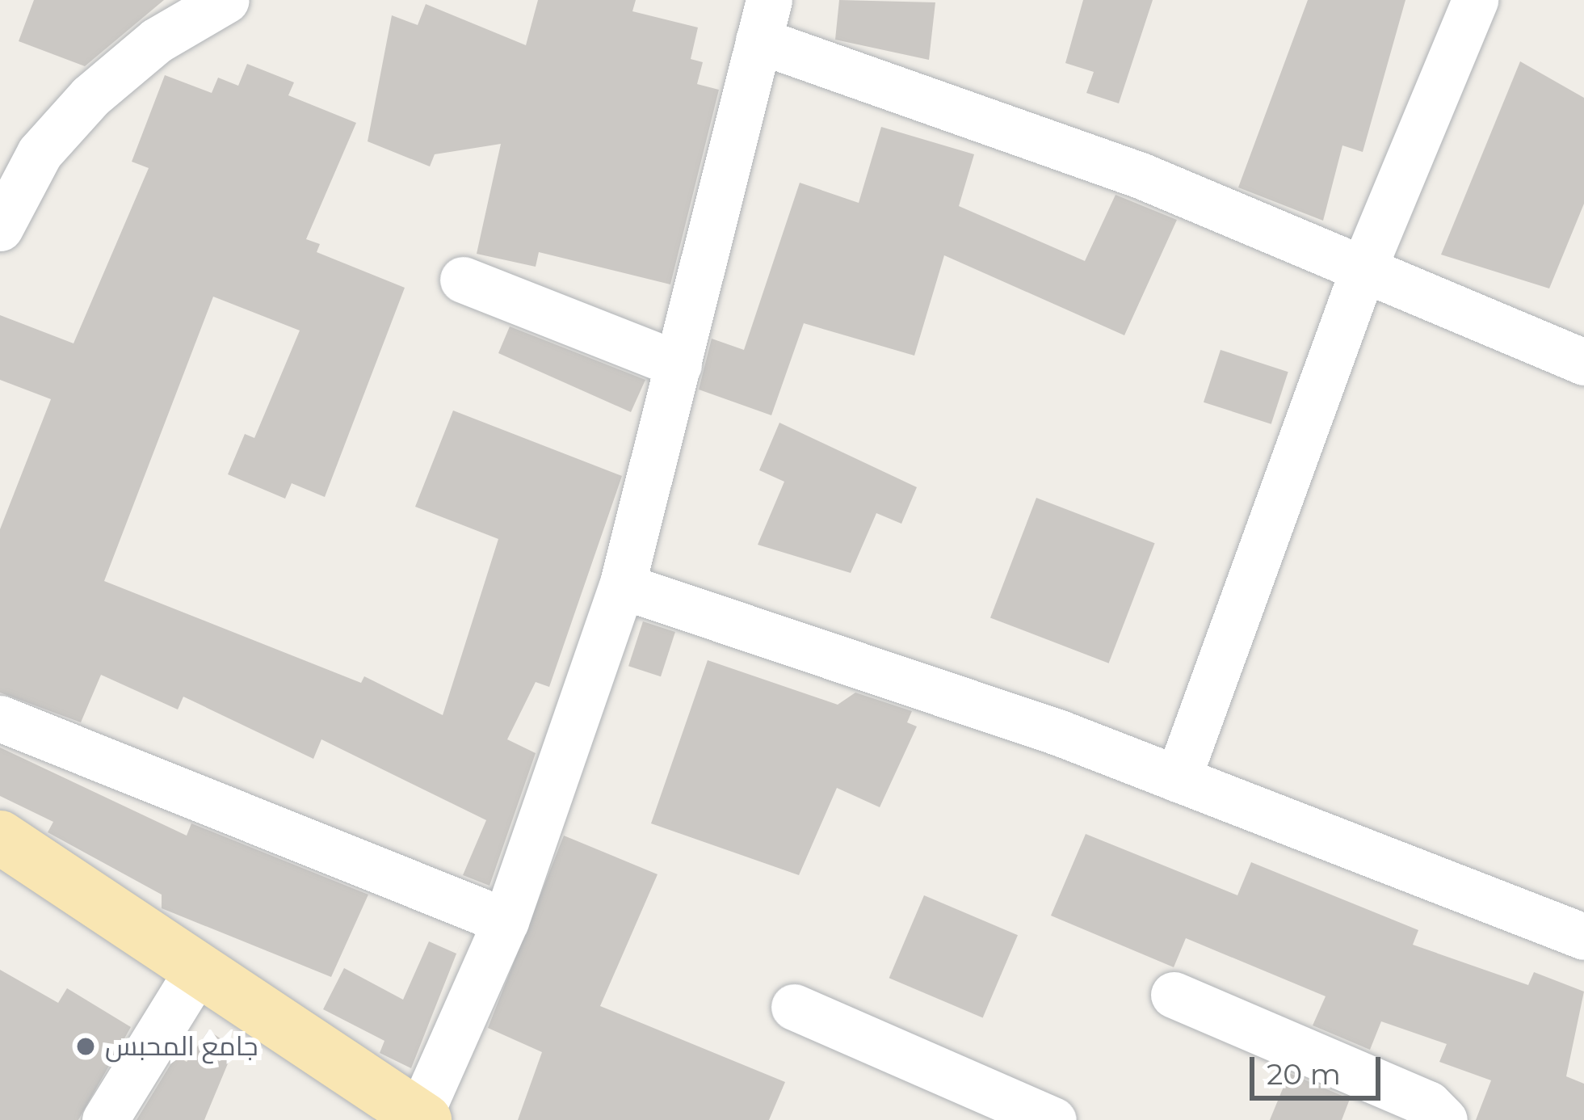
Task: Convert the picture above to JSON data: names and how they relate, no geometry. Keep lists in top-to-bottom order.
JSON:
{
  "places": ["جامع المحبس"],
  "scale_bar": "20 m"
}
